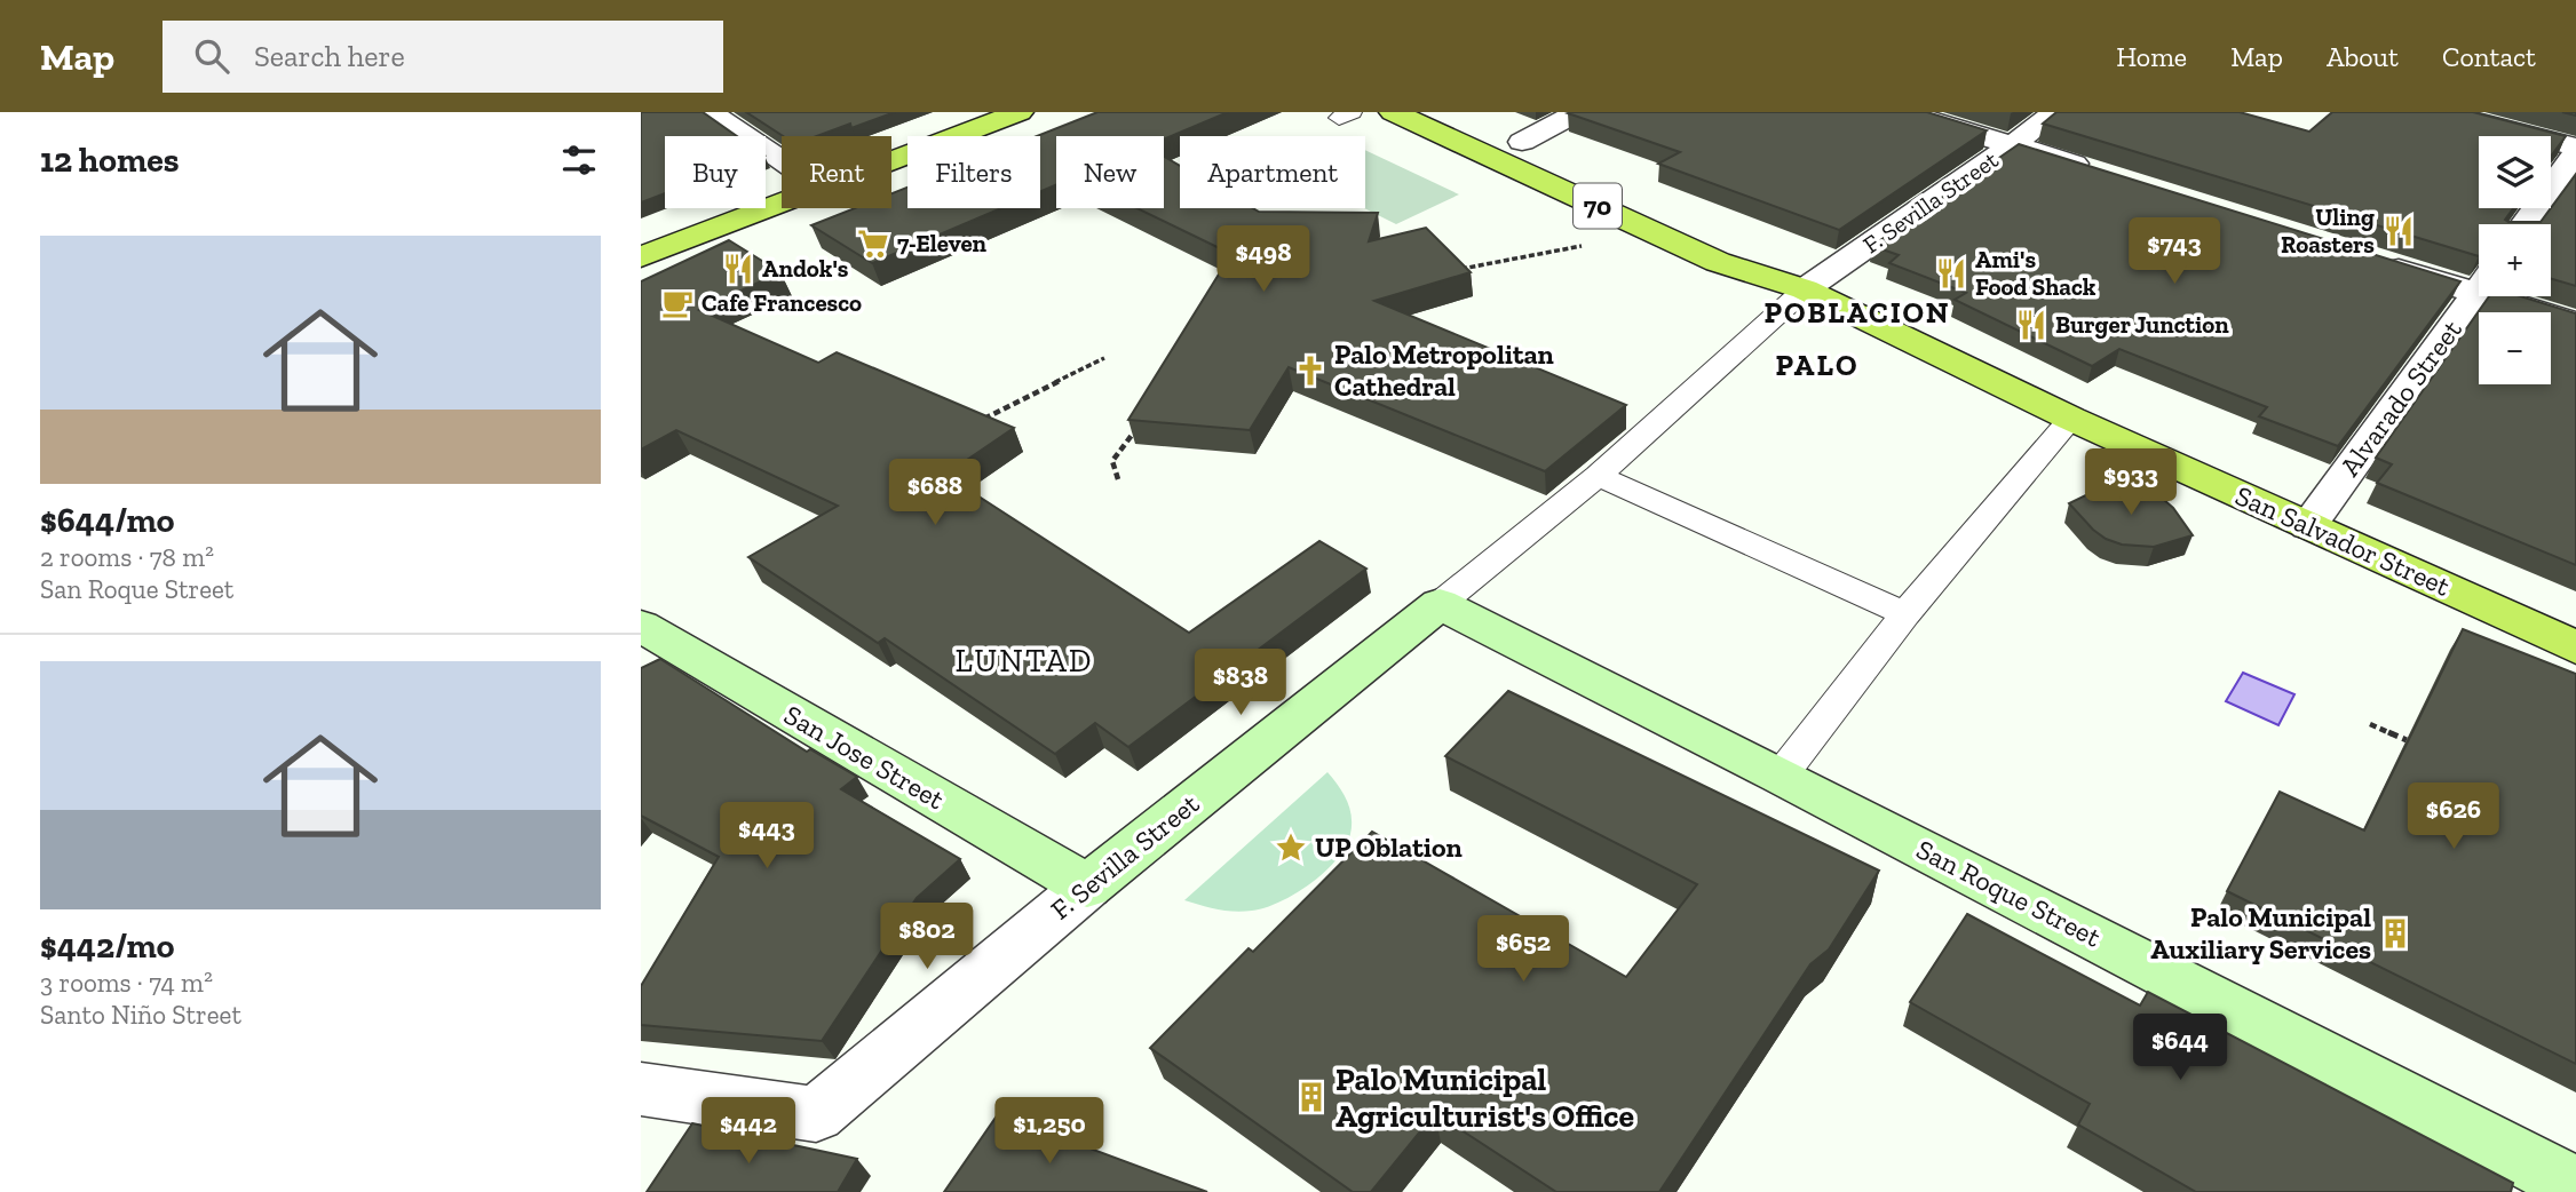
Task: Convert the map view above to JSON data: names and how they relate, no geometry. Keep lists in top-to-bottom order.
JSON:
{
  "streets": {
    "highway": ["70", "San Salvador Street"],
    "street": [
      "F. Sevilla Street",
      "Alvarado Street",
      "San Jose Street",
      "San Roque Street"
    ]
  },
  "crossings": [
    ["F. Sevilla Street", "San Salvador Street"],
    ["F. Sevilla Street", "San Jose Street"],
    ["F. Sevilla Street", "San Roque Street"],
    ["Alvarado Street", "San Salvador Street"]
  ],
  "districts": ["POBLACION", "PALO", "LUNTAD"],
  "places": {
    "restaurant": [
      "Uling Roasters",
      "Andok's",
      "Ami's Food Shack",
      "Burger Junction"
    ],
    "supermarket": ["7-Eleven"],
    "cafe": ["Cafe Francesco"],
    "church": ["Palo Metropolitan Cathedral"],
    "place": ["UP Oblation"],
    "building": ["Palo Municipal Auxiliary Services", "Palo Municipal Agriculturist's Office"]
  },
  "page": {
    "header": "Map",
    "search": "Search here",
    "nav": [
      "Home",
      "Map",
      "About",
      "Contact"
    ],
    "heading": "12 homes",
    "map_buttons": ["+", "−"],
    "chip": [
      "Buy",
      "Rent",
      "Filters",
      "New",
      "Apartment"
    ],
    "list": [
      {
        "name": "$644/mo",
        "note": "2 rooms · 78 m² · San Roque Street"
      },
      {
        "name": "$442/mo",
        "note": "3 rooms · 74 m² · Santo Niño Street"
      }
    ],
    "price": [
      "$743",
      "$498",
      "$933",
      "$688",
      "$838",
      "$626",
      "$443",
      "$802",
      "$652",
      "$644",
      "$442",
      "$1,250"
    ]
  }
}
